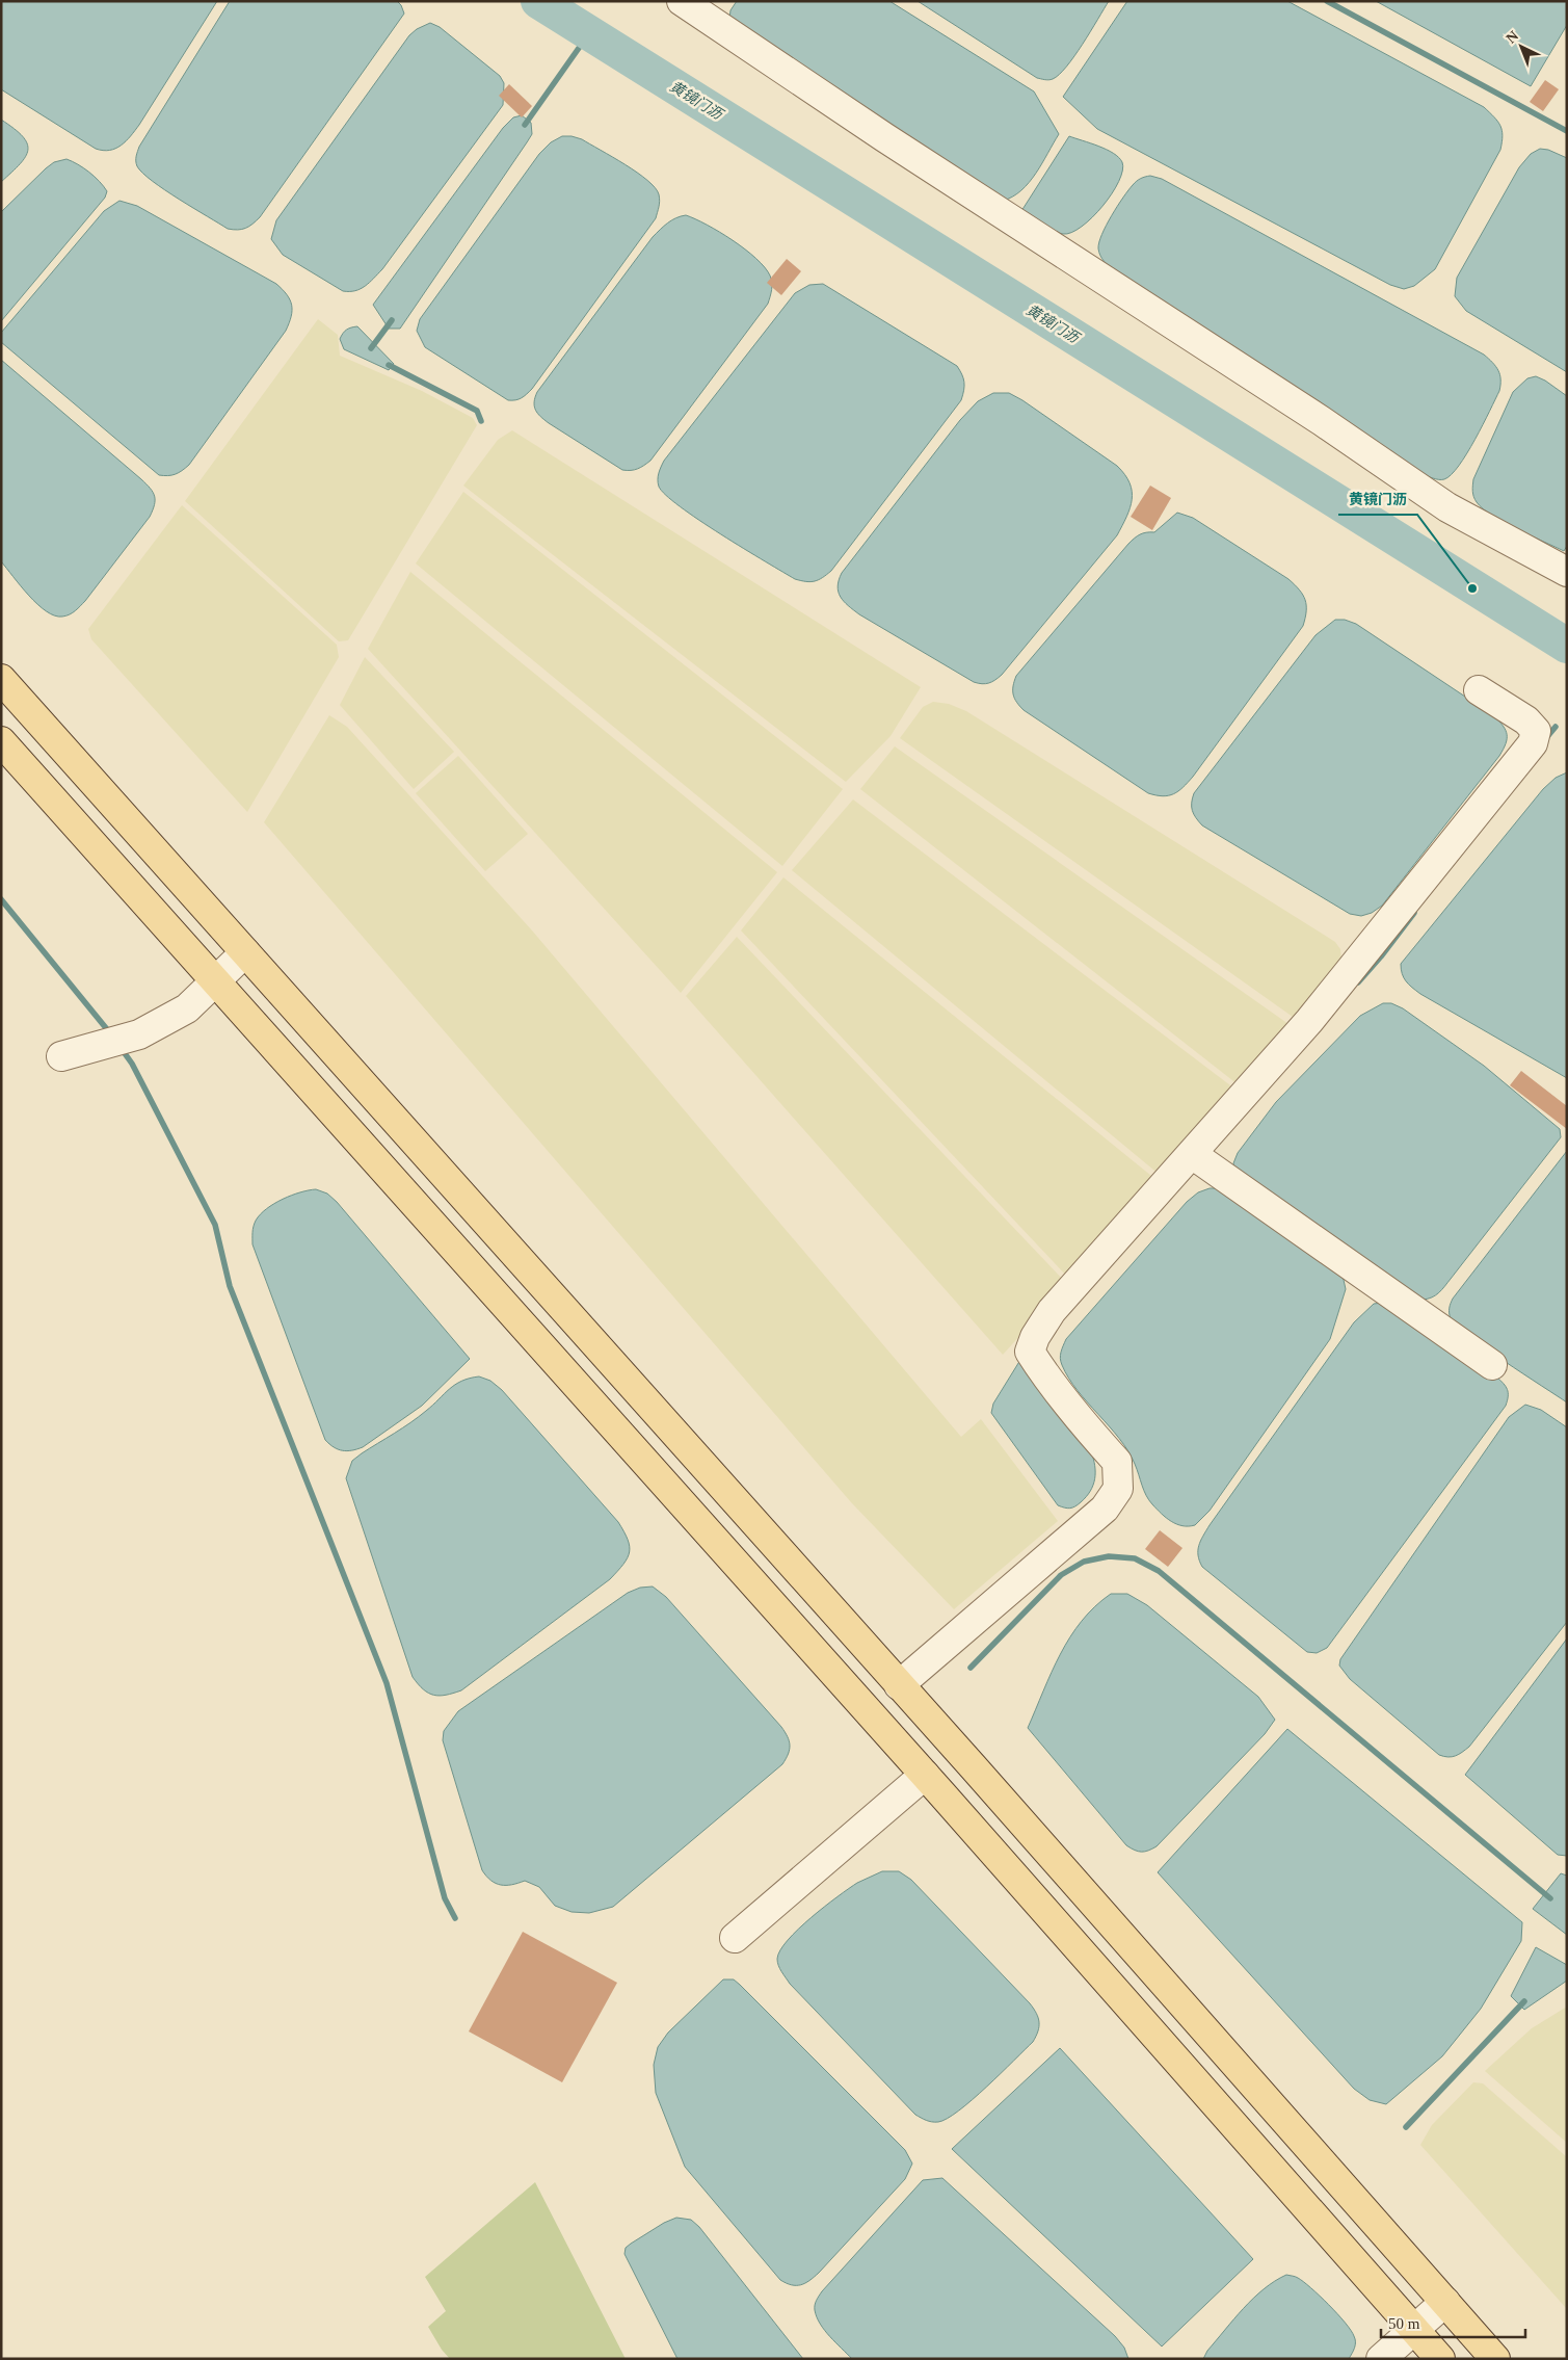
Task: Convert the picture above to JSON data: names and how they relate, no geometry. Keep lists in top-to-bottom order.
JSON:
{
  "water": ["黄镜门沥"],
  "places": ["黄镜门沥"],
  "scale_bar": "50 m",
  "north": "top left"
}
